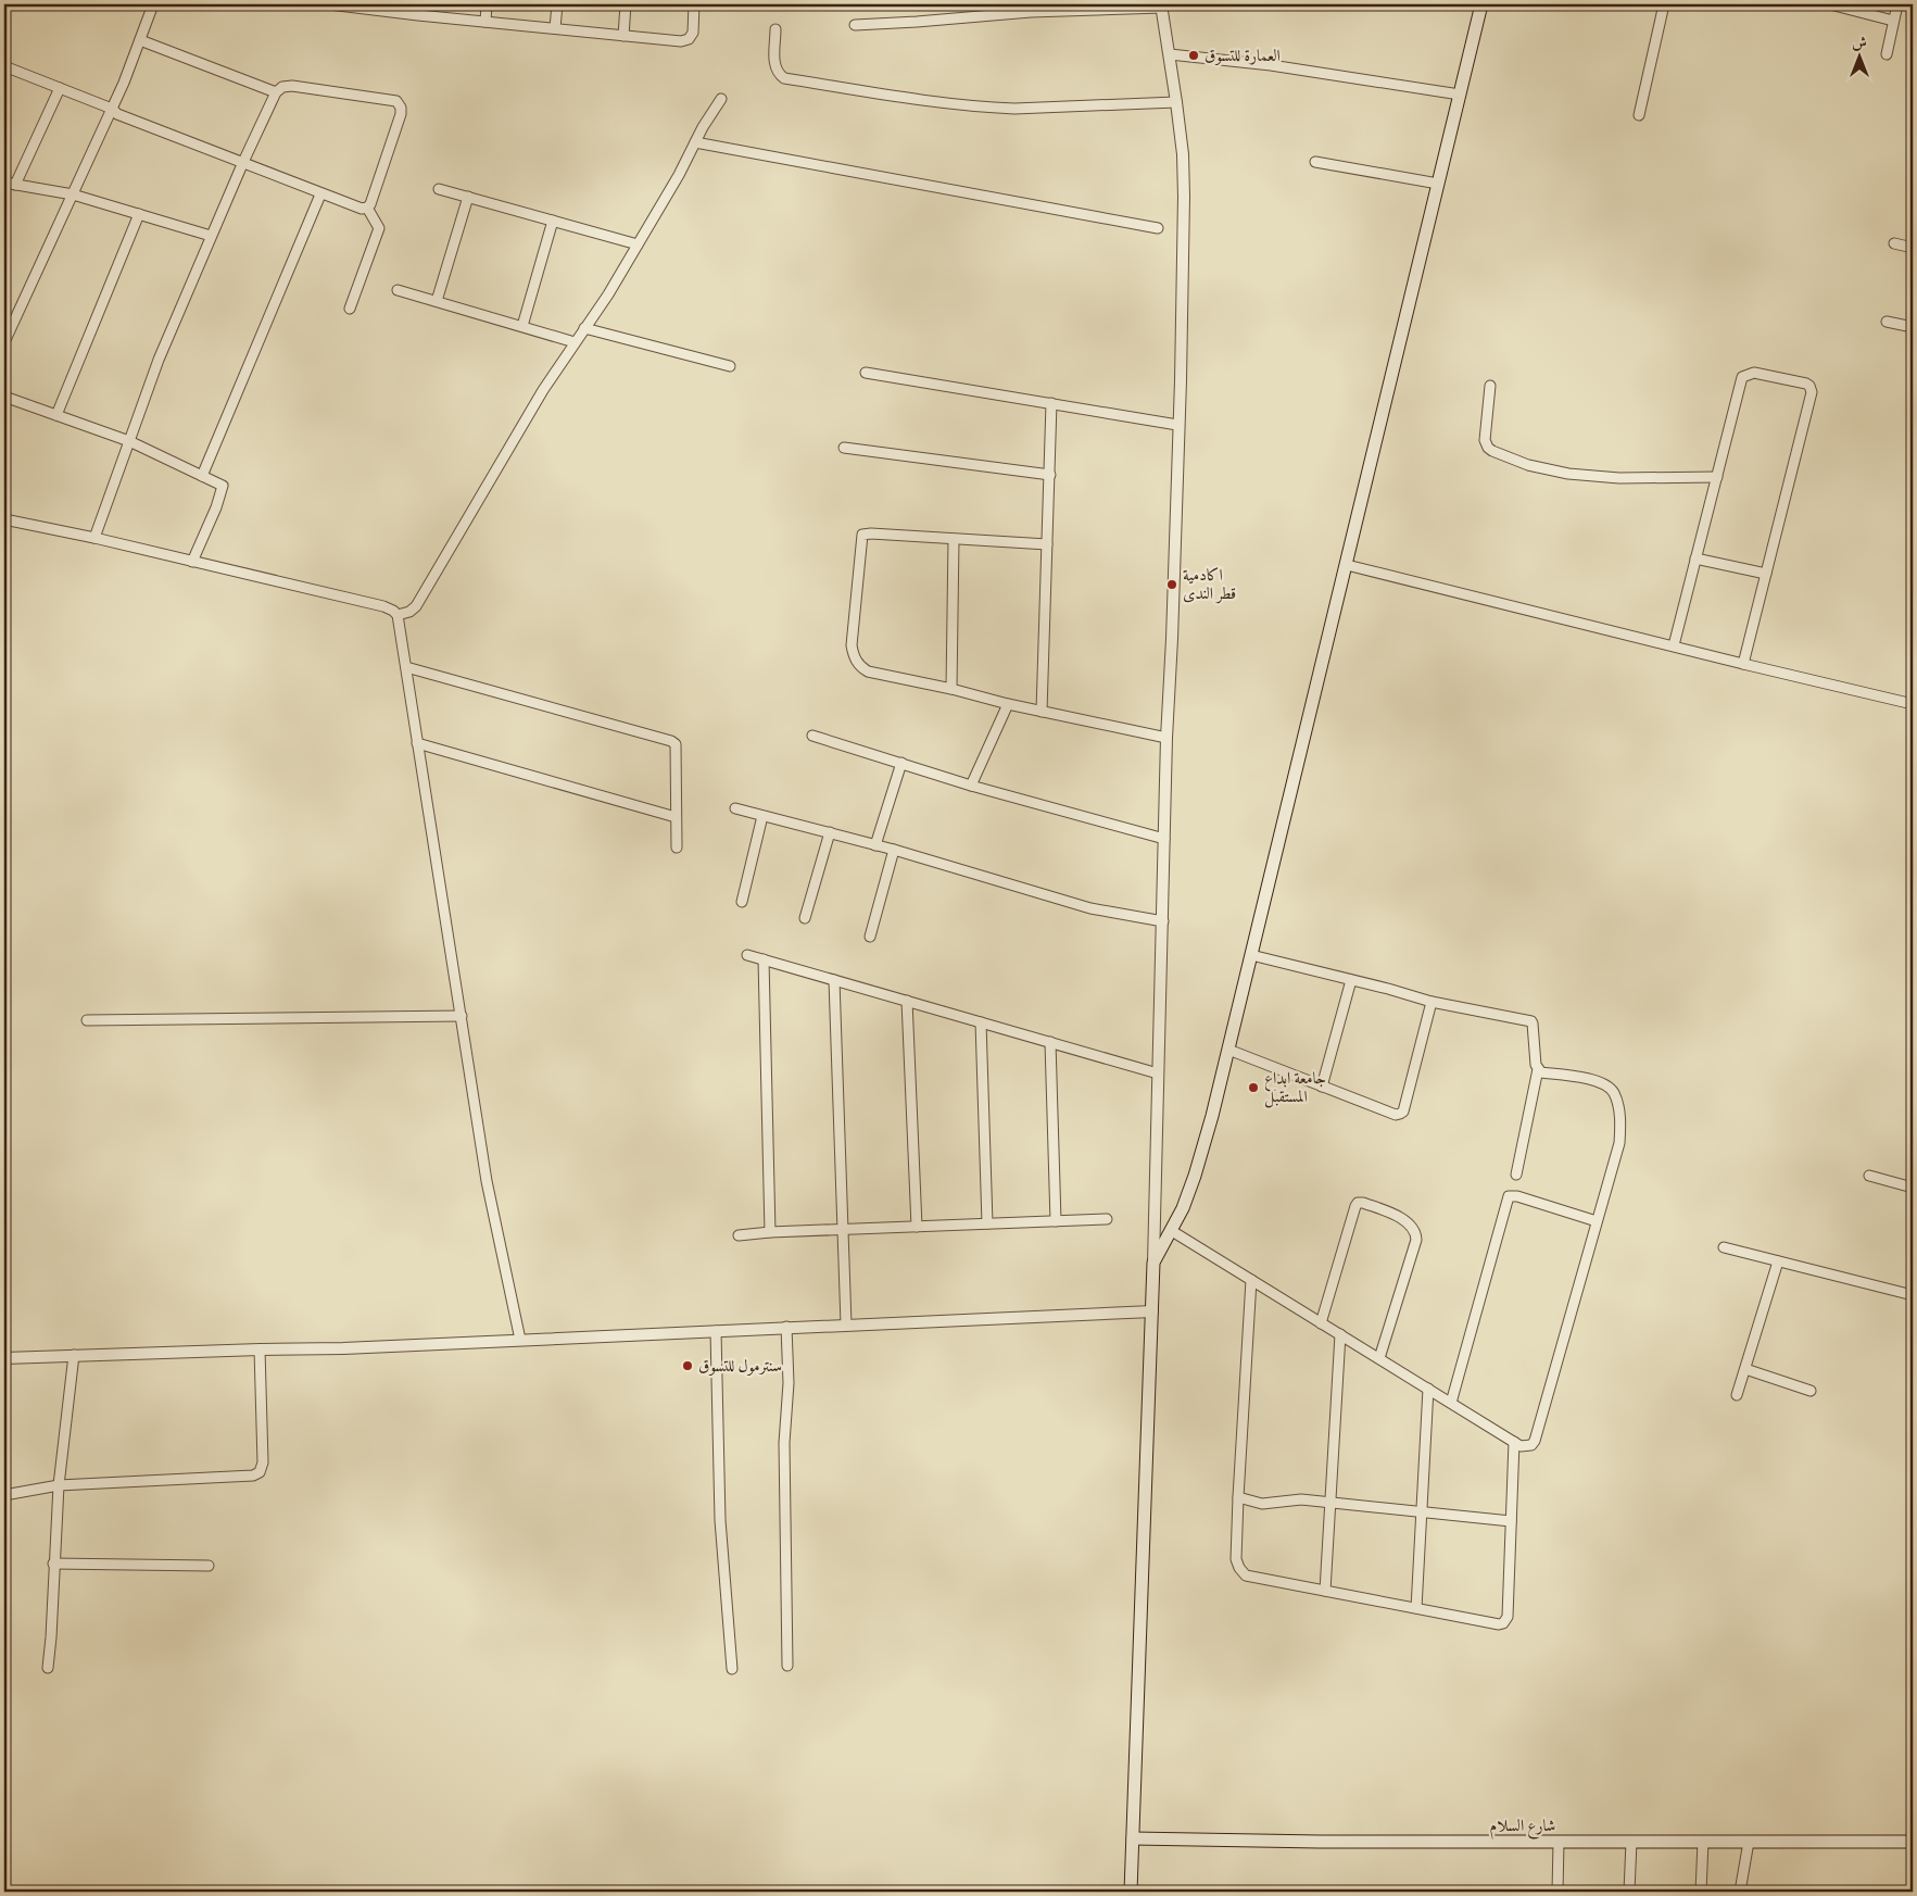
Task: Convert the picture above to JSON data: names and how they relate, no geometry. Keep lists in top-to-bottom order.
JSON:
{
  "streets": {
    "main road": ["شارع السلام"]
  },
  "places": [
    "العمارة للتسوق",
    "اكادمية قطر الندى",
    "جامعة ابداع المستقبل",
    "سنترمول للتسوق"
  ],
  "north": "top"
}
